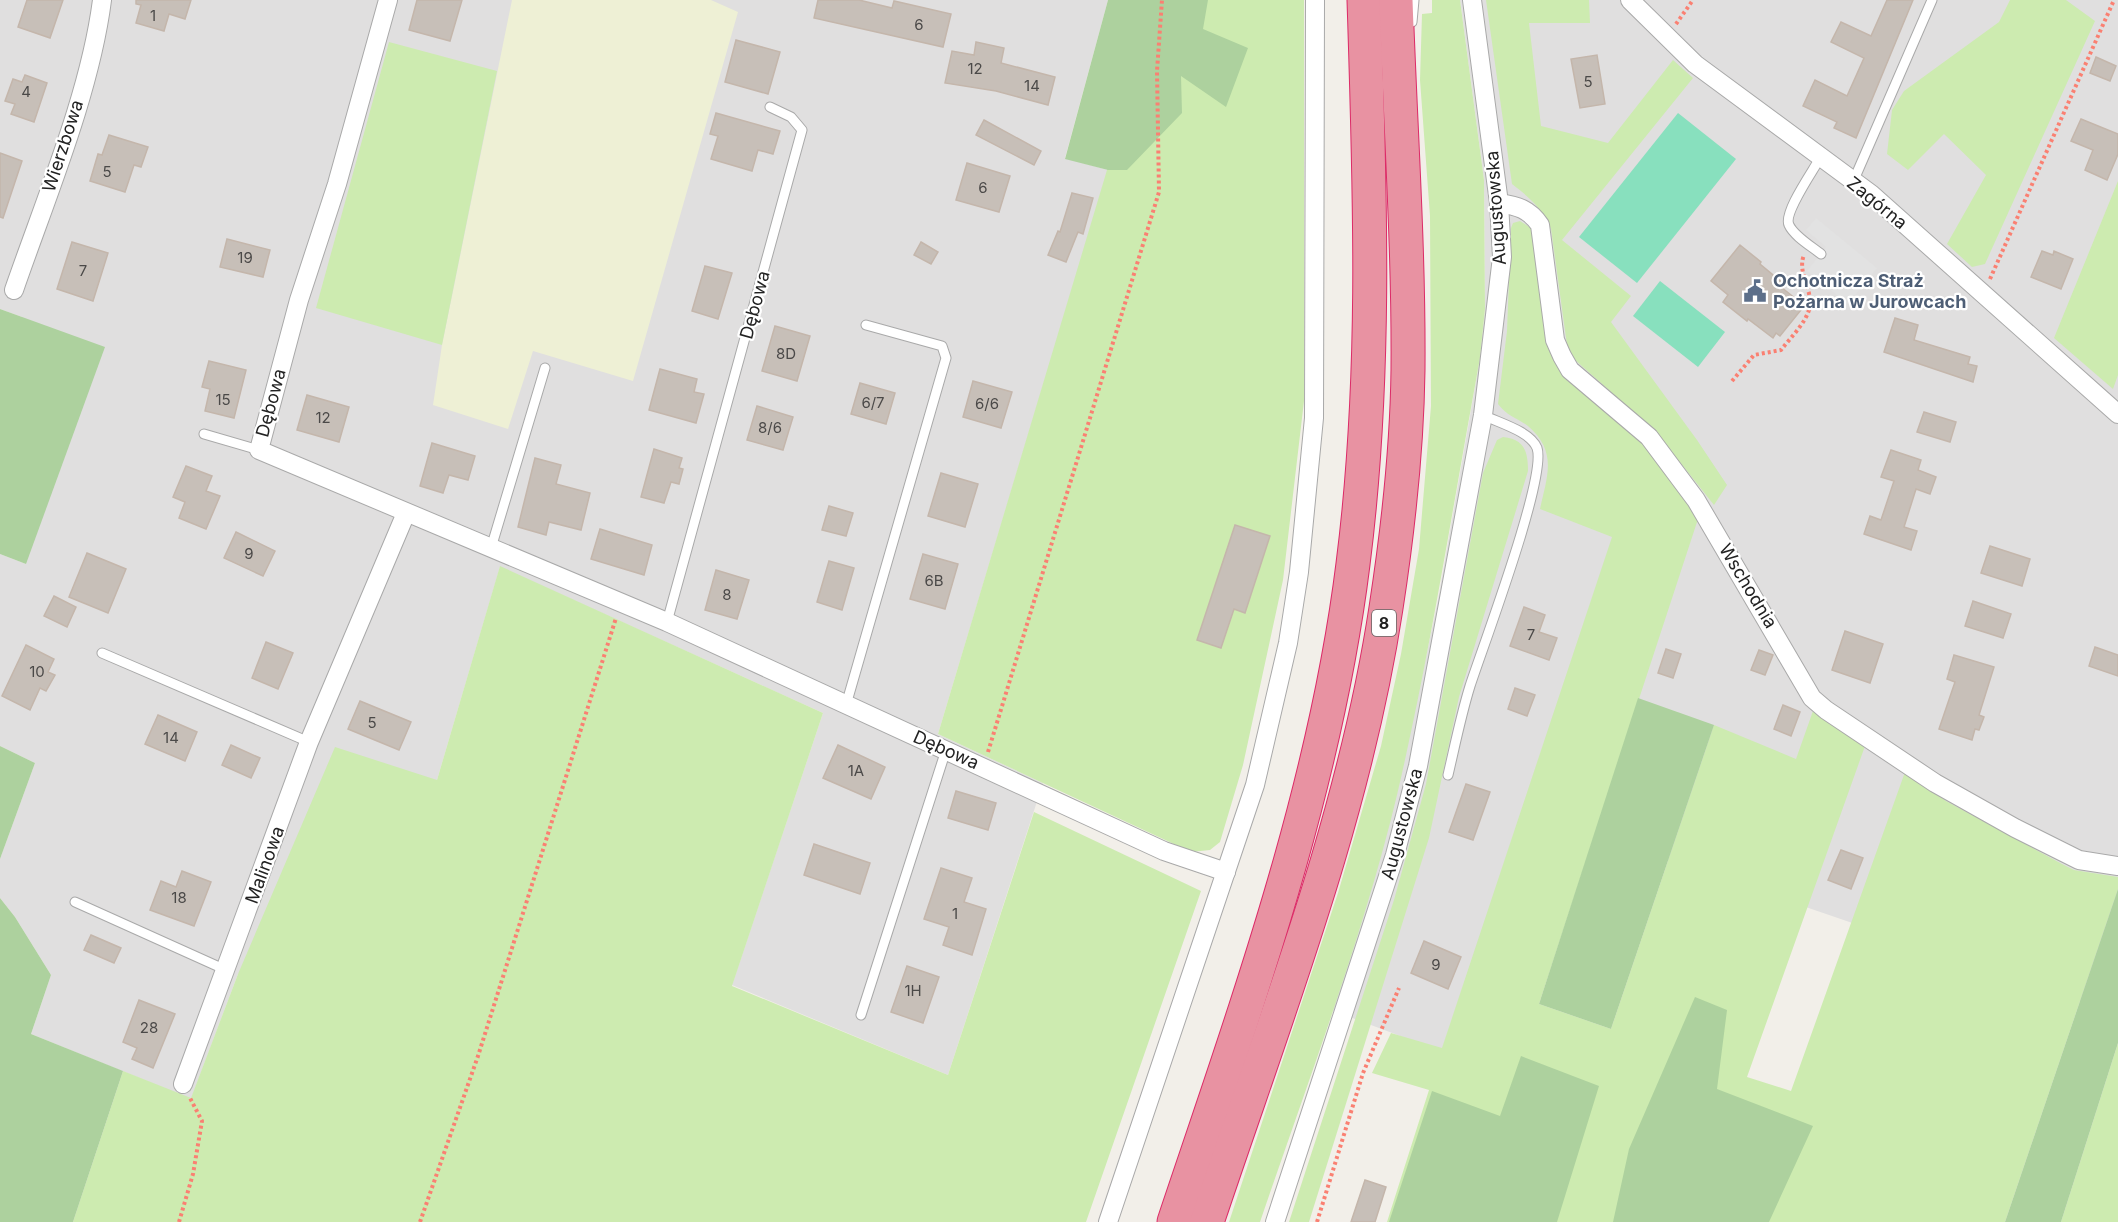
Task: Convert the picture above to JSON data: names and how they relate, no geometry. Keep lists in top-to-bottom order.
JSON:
{
  "streets": {
    "highway": ["8"],
    "street": [
      "Wierzbowa",
      "Zagórna",
      "Augustowska",
      "Dębowa",
      "Wschodnia",
      "Malinowa"
    ]
  },
  "crossings": [
    ["Augustowska", "Wschodnia"],
    ["Dębowa", "Malinowa"]
  ],
  "places": {
    "public building": ["Ochotnicza Straż Pożarna w Jurowcach"]
  },
  "house_numbers": [
    "1",
    "6",
    "12",
    "5",
    "14",
    "4",
    "5",
    "6",
    "19",
    "7",
    "8D",
    "15",
    "6/7",
    "6/6",
    "12",
    "8/6",
    "9",
    "6B",
    "8",
    "7",
    "10",
    "5",
    "14",
    "1A",
    "18",
    "1",
    "9",
    "1H",
    "28"
  ]
}
